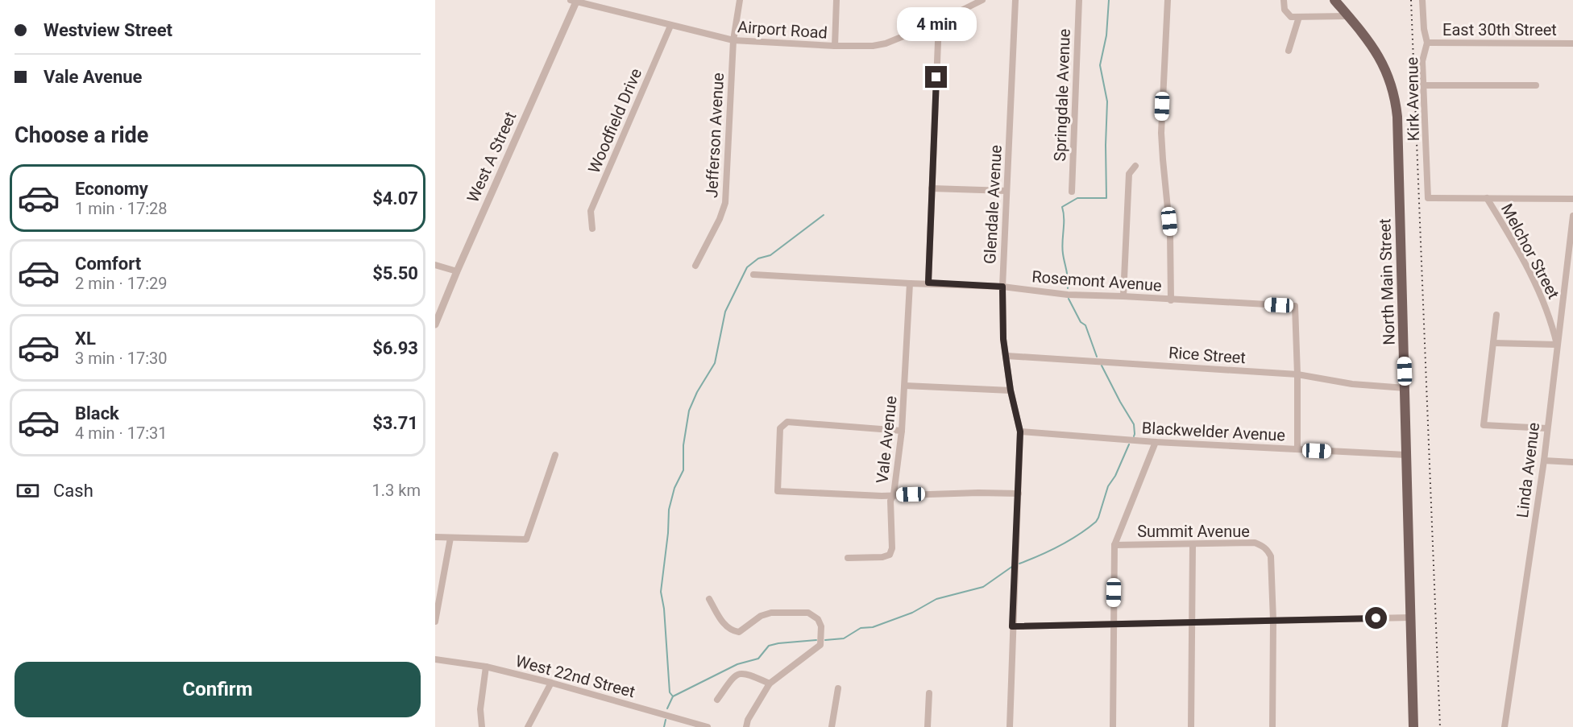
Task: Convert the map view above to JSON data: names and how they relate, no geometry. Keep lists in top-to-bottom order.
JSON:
{
  "streets": {
    "main road": ["North Main Street"],
    "street": [
      "Airport Road",
      "East 30th Street",
      "Springdale Avenue",
      "Kirk Avenue",
      "Woodfield Drive",
      "Jefferson Avenue",
      "West A Street",
      "Glendale Avenue",
      "Melchor Street",
      "Rosemont Avenue",
      "Rice Street",
      "Blackwelder Avenue",
      "Vale Avenue",
      "Linda Avenue",
      "Summit Avenue",
      "West 22nd Street"
    ]
  },
  "crossings": [
    ["Airport Road", "Woodfield Drive"],
    ["Airport Road", "Jefferson Avenue"],
    ["Airport Road", "West A Street"],
    ["East 30th Street", "Kirk Avenue"],
    ["Kirk Avenue", "Melchor Street"],
    ["Glendale Avenue", "Rosemont Avenue"],
    ["Glendale Avenue", "Rice Street"],
    ["Glendale Avenue", "Blackwelder Avenue"],
    ["Melchor Street", "Linda Avenue"],
    ["Rosemont Avenue", "Rice Street"],
    ["Rosemont Avenue", "Blackwelder Avenue"],
    ["Rosemont Avenue", "Vale Avenue"],
    ["North Main Street", "Rice Street"],
    ["North Main Street", "Blackwelder Avenue"]
  ],
  "page": {
    "banner": ["Westview Street", "Vale Avenue"],
    "bubble": "4 min",
    "heading": "Choose a ride",
    "list": [
      {
        "name": "Economy",
        "note": "1 min · 17:28",
        "value": "$4.07"
      },
      {
        "name": "Comfort",
        "note": "2 min · 17:29",
        "value": "$5.50"
      },
      {
        "name": "XL",
        "note": "3 min · 17:30",
        "value": "$6.93"
      },
      {
        "name": "Black",
        "note": "4 min · 17:31",
        "value": "$3.71"
      }
    ],
    "pay": ["Cash", "1.3 km"],
    "buttons": "Confirm"
  }
}
